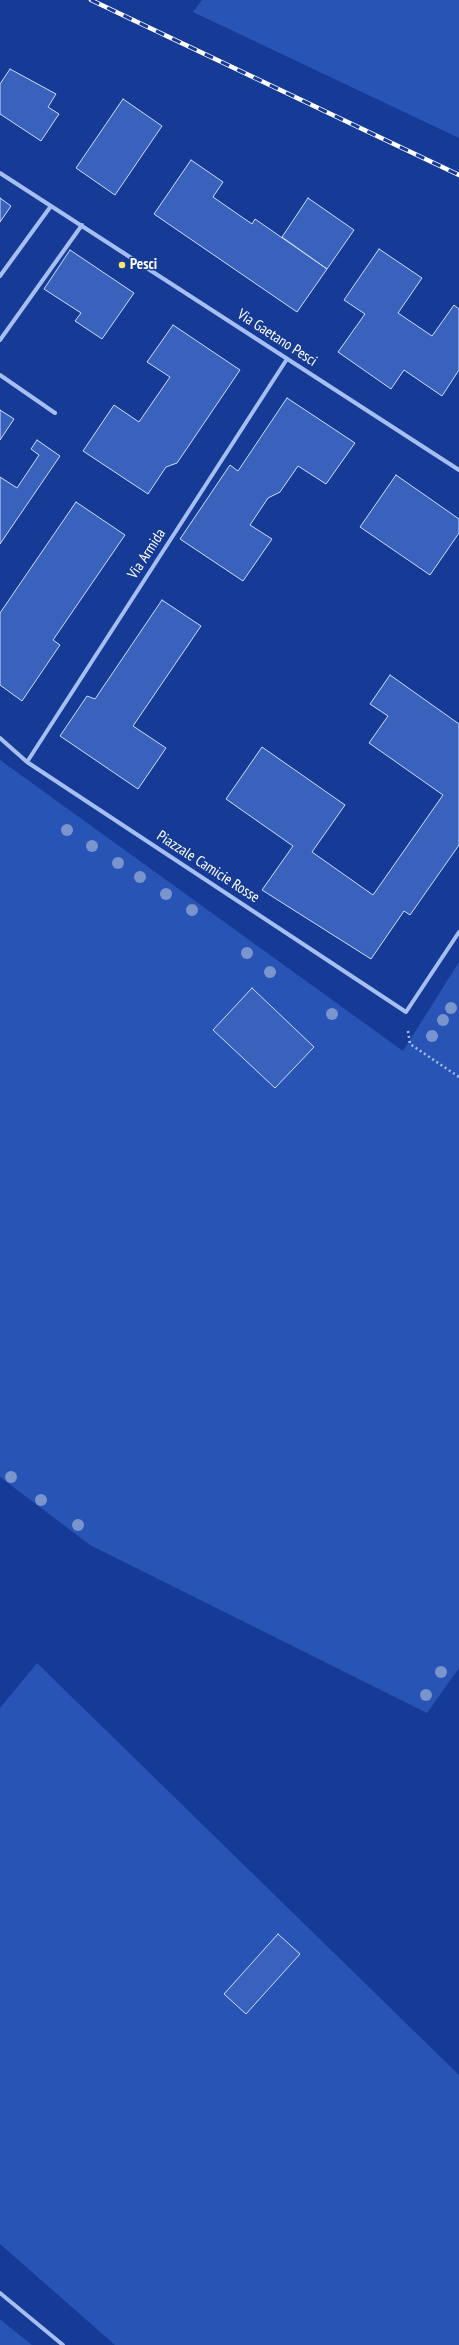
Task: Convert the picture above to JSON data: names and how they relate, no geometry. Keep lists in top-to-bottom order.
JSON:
{
  "streets": {
    "street": ["Via Gaetano Pesci", "Via Armida", "Piazzale Camicie Rosse"]
  },
  "crossings": [
    ["Via Gaetano Pesci", "Via Armida"],
    ["Via Armida", "Piazzale Camicie Rosse"]
  ],
  "places": ["Pesci"]
}
